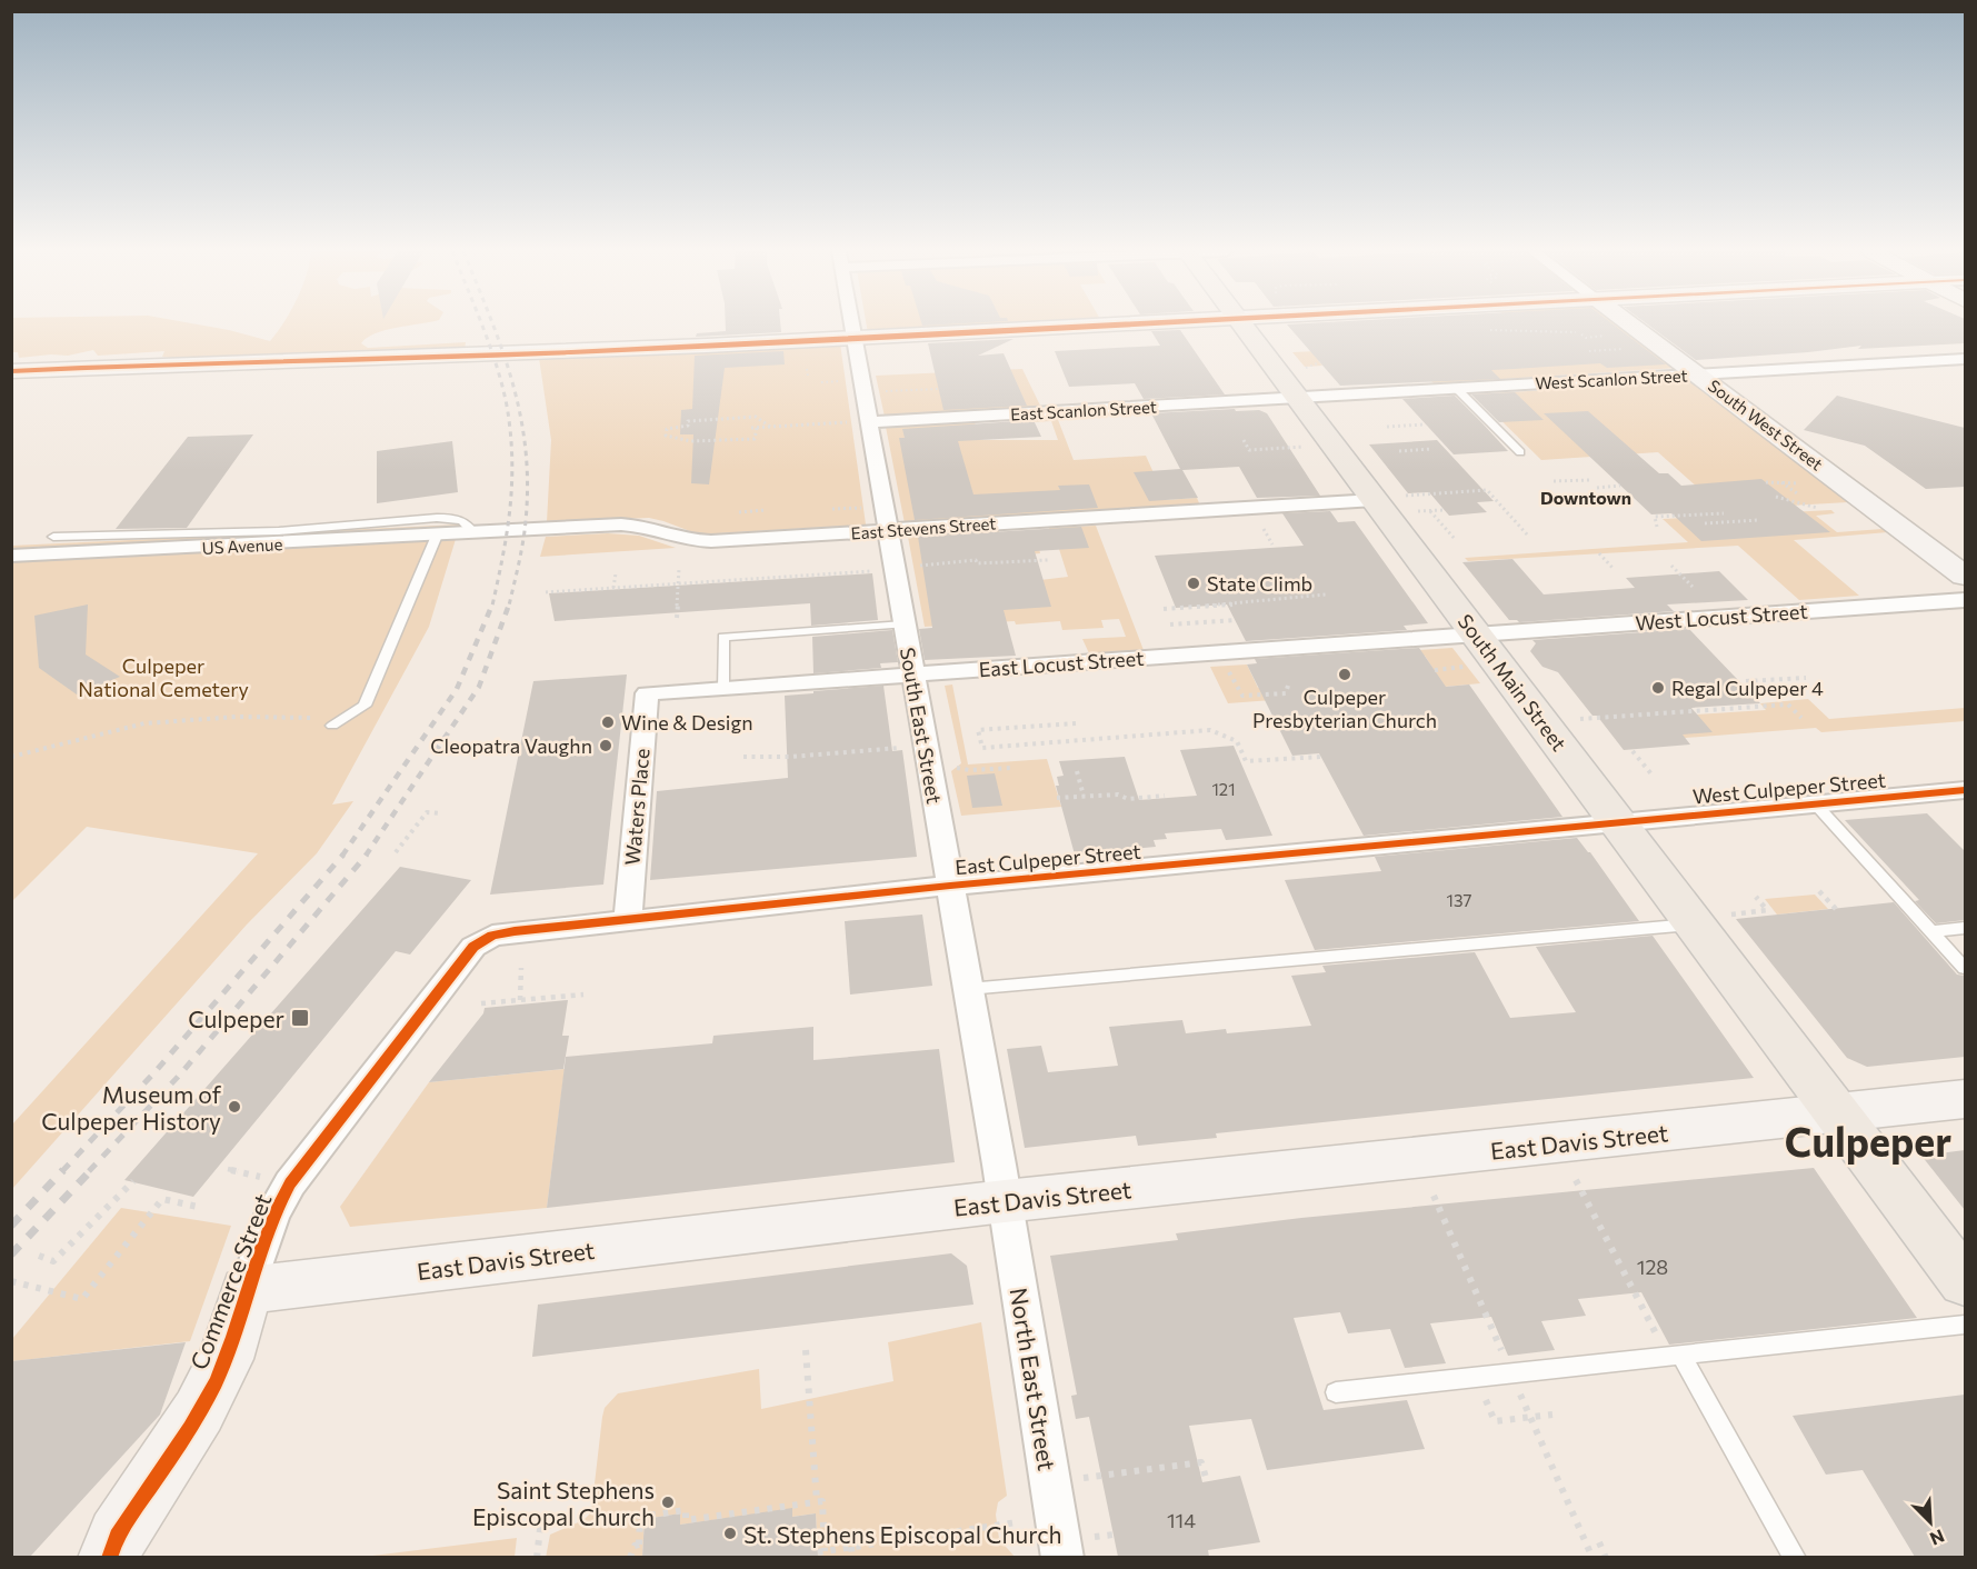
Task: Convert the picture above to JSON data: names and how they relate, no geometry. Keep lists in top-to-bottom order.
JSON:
{
  "streets": {
    "main road": ["South Main Street"],
    "street": [
      "West Scanlon Street",
      "East Scanlon Street",
      "South West Street",
      "East Stevens Street",
      "US Avenue",
      "West Locust Street",
      "East Locust Street",
      "South East Street",
      "West Culpeper Street",
      "Waters Place",
      "East Culpeper Street",
      "East Davis Street",
      "Commerce Street",
      "North East Street"
    ]
  },
  "crossings": [
    ["West Scanlon Street", "East Scanlon Street"],
    ["West Scanlon Street", "South West Street"],
    ["West Scanlon Street", "South Main Street"],
    ["East Scanlon Street", "South Main Street"],
    ["East Scanlon Street", "South East Street"],
    ["East Stevens Street", "US Avenue"],
    ["East Stevens Street", "South Main Street"],
    ["East Stevens Street", "South East Street"],
    ["West Locust Street", "East Locust Street"],
    ["West Locust Street", "South Main Street"],
    ["East Locust Street", "South Main Street"],
    ["East Locust Street", "South East Street"],
    ["East Locust Street", "Waters Place"],
    ["South Main Street", "West Culpeper Street"],
    ["South Main Street", "East Culpeper Street"],
    ["South Main Street", "East Davis Street"],
    ["South East Street", "East Culpeper Street"],
    ["South East Street", "East Davis Street"],
    ["South East Street", "North East Street"],
    ["West Culpeper Street", "East Culpeper Street"],
    ["Waters Place", "East Culpeper Street"],
    ["East Culpeper Street", "Commerce Street"],
    ["East Davis Street", "Commerce Street"],
    ["East Davis Street", "North East Street"]
  ],
  "districts": ["Downtown", "Culpeper"],
  "parks": ["Culpeper National Cemetery"],
  "places": {
    "other": [
      "State Climb",
      "Culpeper Presbyterian Church",
      "Regal Culpeper 4",
      "Wine & Design",
      "Cleopatra Vaughn",
      "Museum of Culpeper History",
      "Saint Stephens Episcopal Church",
      "St. Stephens Episcopal Church"
    ],
    "transit": ["Culpeper"]
  },
  "house_numbers": [
    "121",
    "137",
    "128",
    "114"
  ],
  "north": "bottom right"
}
